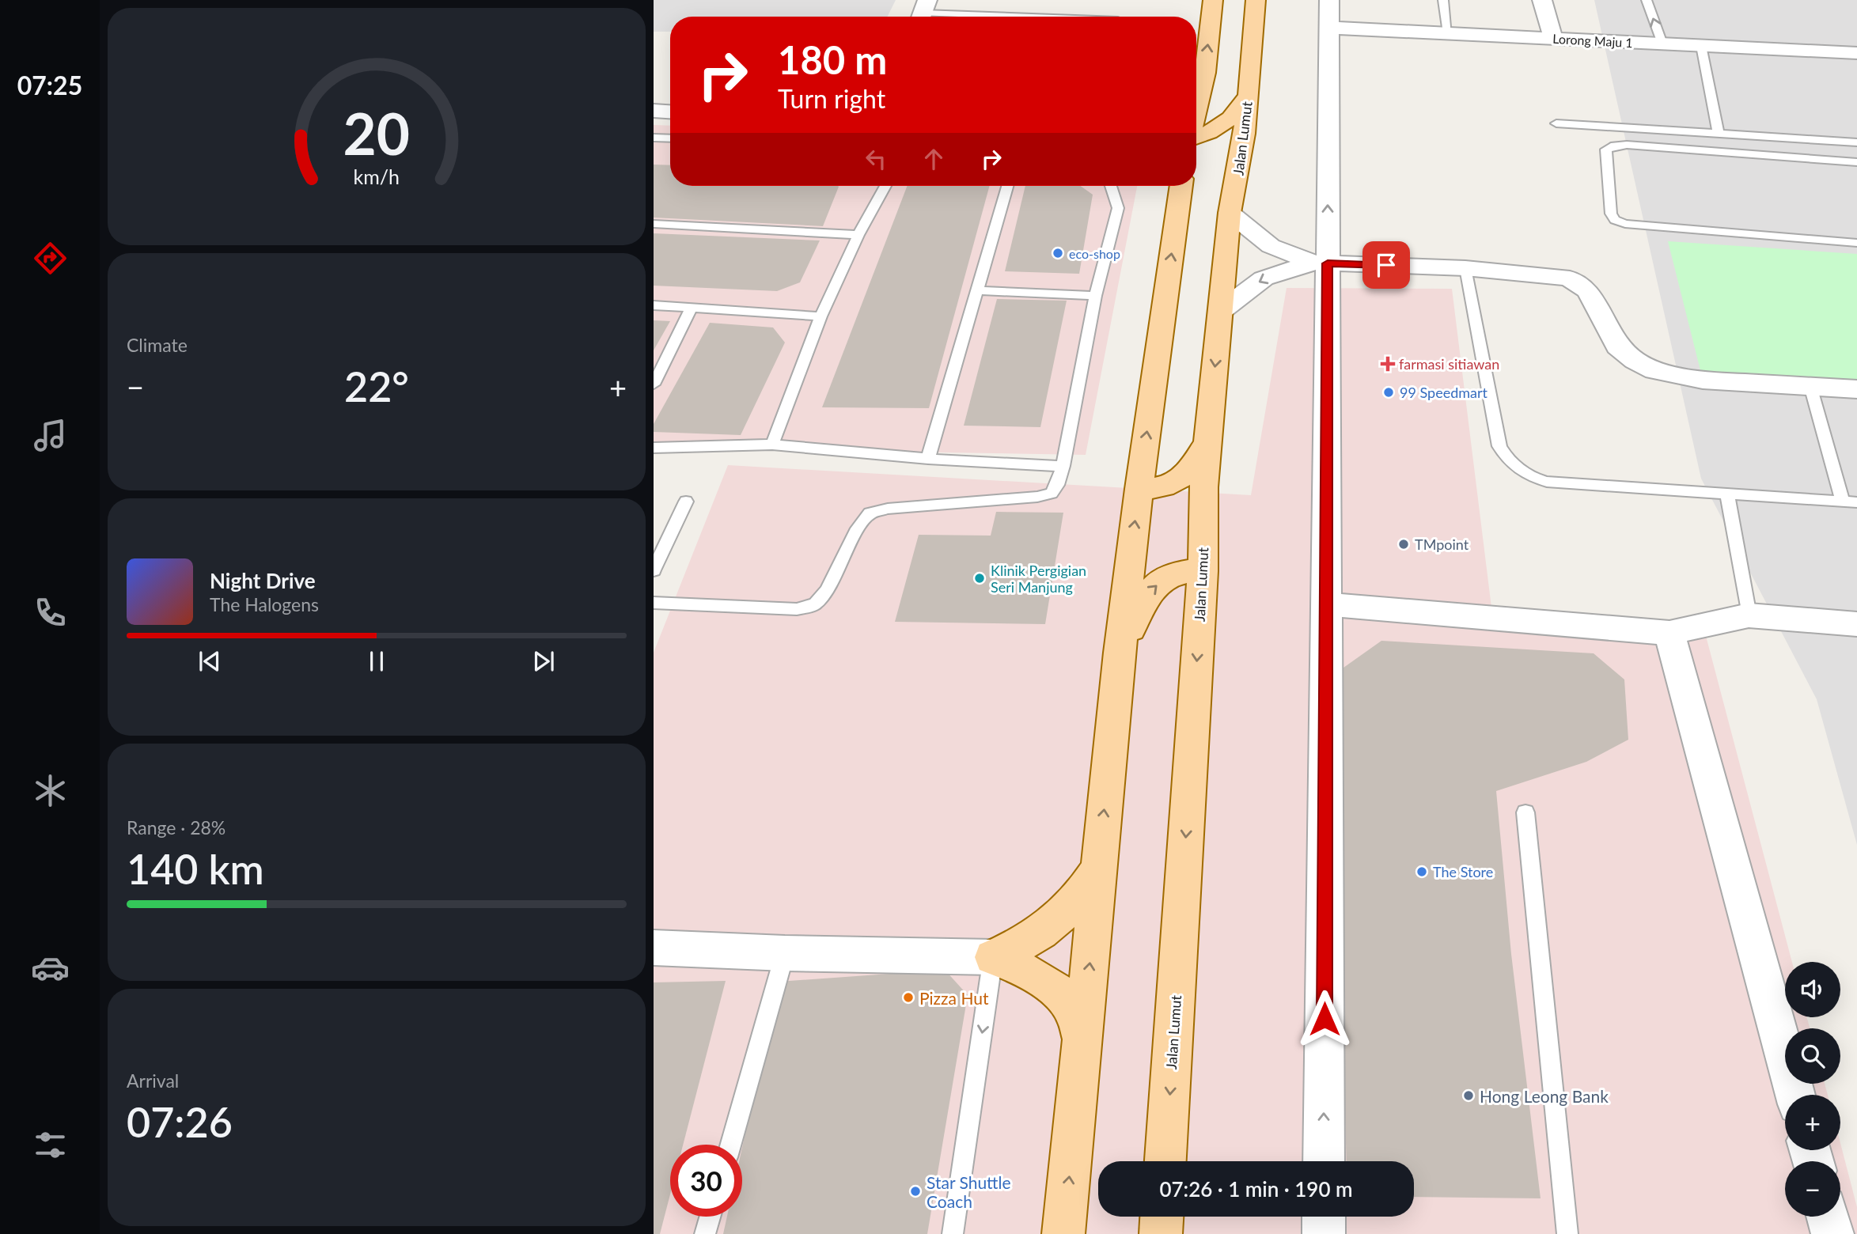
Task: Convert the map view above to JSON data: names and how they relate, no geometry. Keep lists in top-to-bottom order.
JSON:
{
  "streets": {
    "main road": ["Jalan Lumut"],
    "street": ["Lorong Maju 1"]
  },
  "places": {
    "other": [
      "eco-shop",
      "99 Speedmart",
      "TMpoint",
      "Klinik Pergigian Seri Manjung",
      "The Store",
      "Pizza Hut",
      "Hong Leong Bank",
      "Star Shuttle Coach"
    ],
    "health": ["farmasi sitiawan"]
  },
  "page": {
    "tabs": "07:25",
    "turn": ["180 m", "Turn right"],
    "tile": [
      "Climate",
      ["Range · 28%", "140 km"],
      ["Arrival", "07:26"]
    ],
    "heat": ["−", "22°", "+"],
    "song": ["Night Drive", "The Halogens"],
    "map_buttons": ["+", "−"],
    "limit": "30",
    "trip": "07:26 · 1 min · 190 m",
    "gauge": ["20", "km/h"]
  }
}
